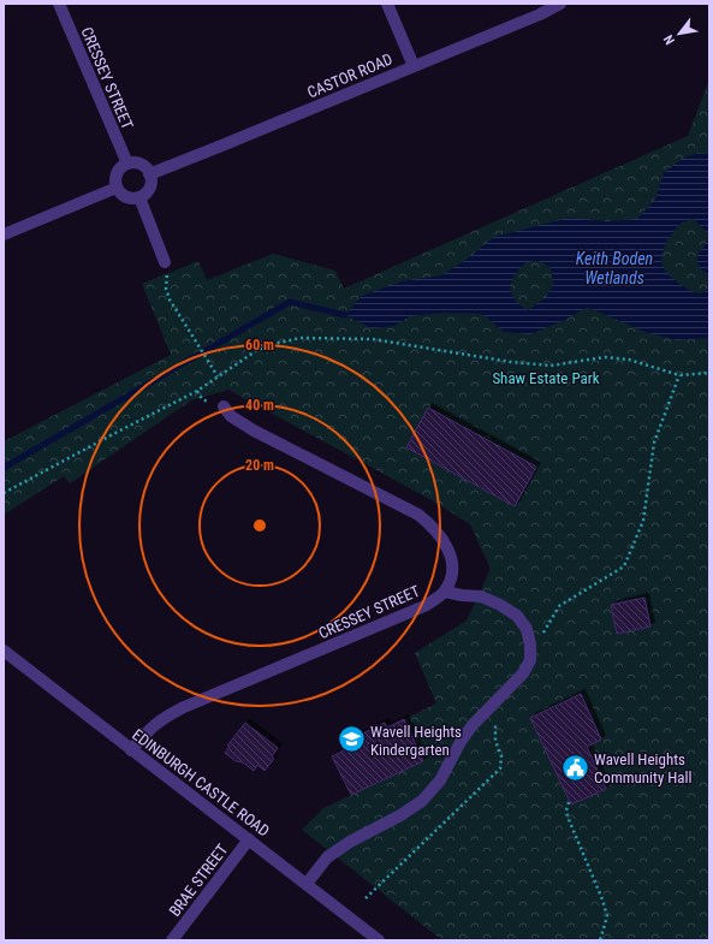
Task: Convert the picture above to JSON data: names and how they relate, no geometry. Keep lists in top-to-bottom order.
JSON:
{
  "streets": {
    "street": [
      "CASTOR ROAD",
      "CRESSEY STREET",
      "EDINBURGH CASTLE ROAD",
      "BRAE STREET"
    ]
  },
  "crossings": [
    ["CASTOR ROAD", "CRESSEY STREET"],
    ["CRESSEY STREET", "EDINBURGH CASTLE ROAD"],
    ["EDINBURGH CASTLE ROAD", "BRAE STREET"]
  ],
  "water": ["Keith Boden Wetlands"],
  "parks": ["Shaw Estate Park"],
  "places": {
    "school or university": ["Wavell Heights Kindergarten"],
    "public building": ["Wavell Heights Community Hall"]
  },
  "north": "bottom left",
  "rings": ["60 m", "40 m", "20 m"]
}
